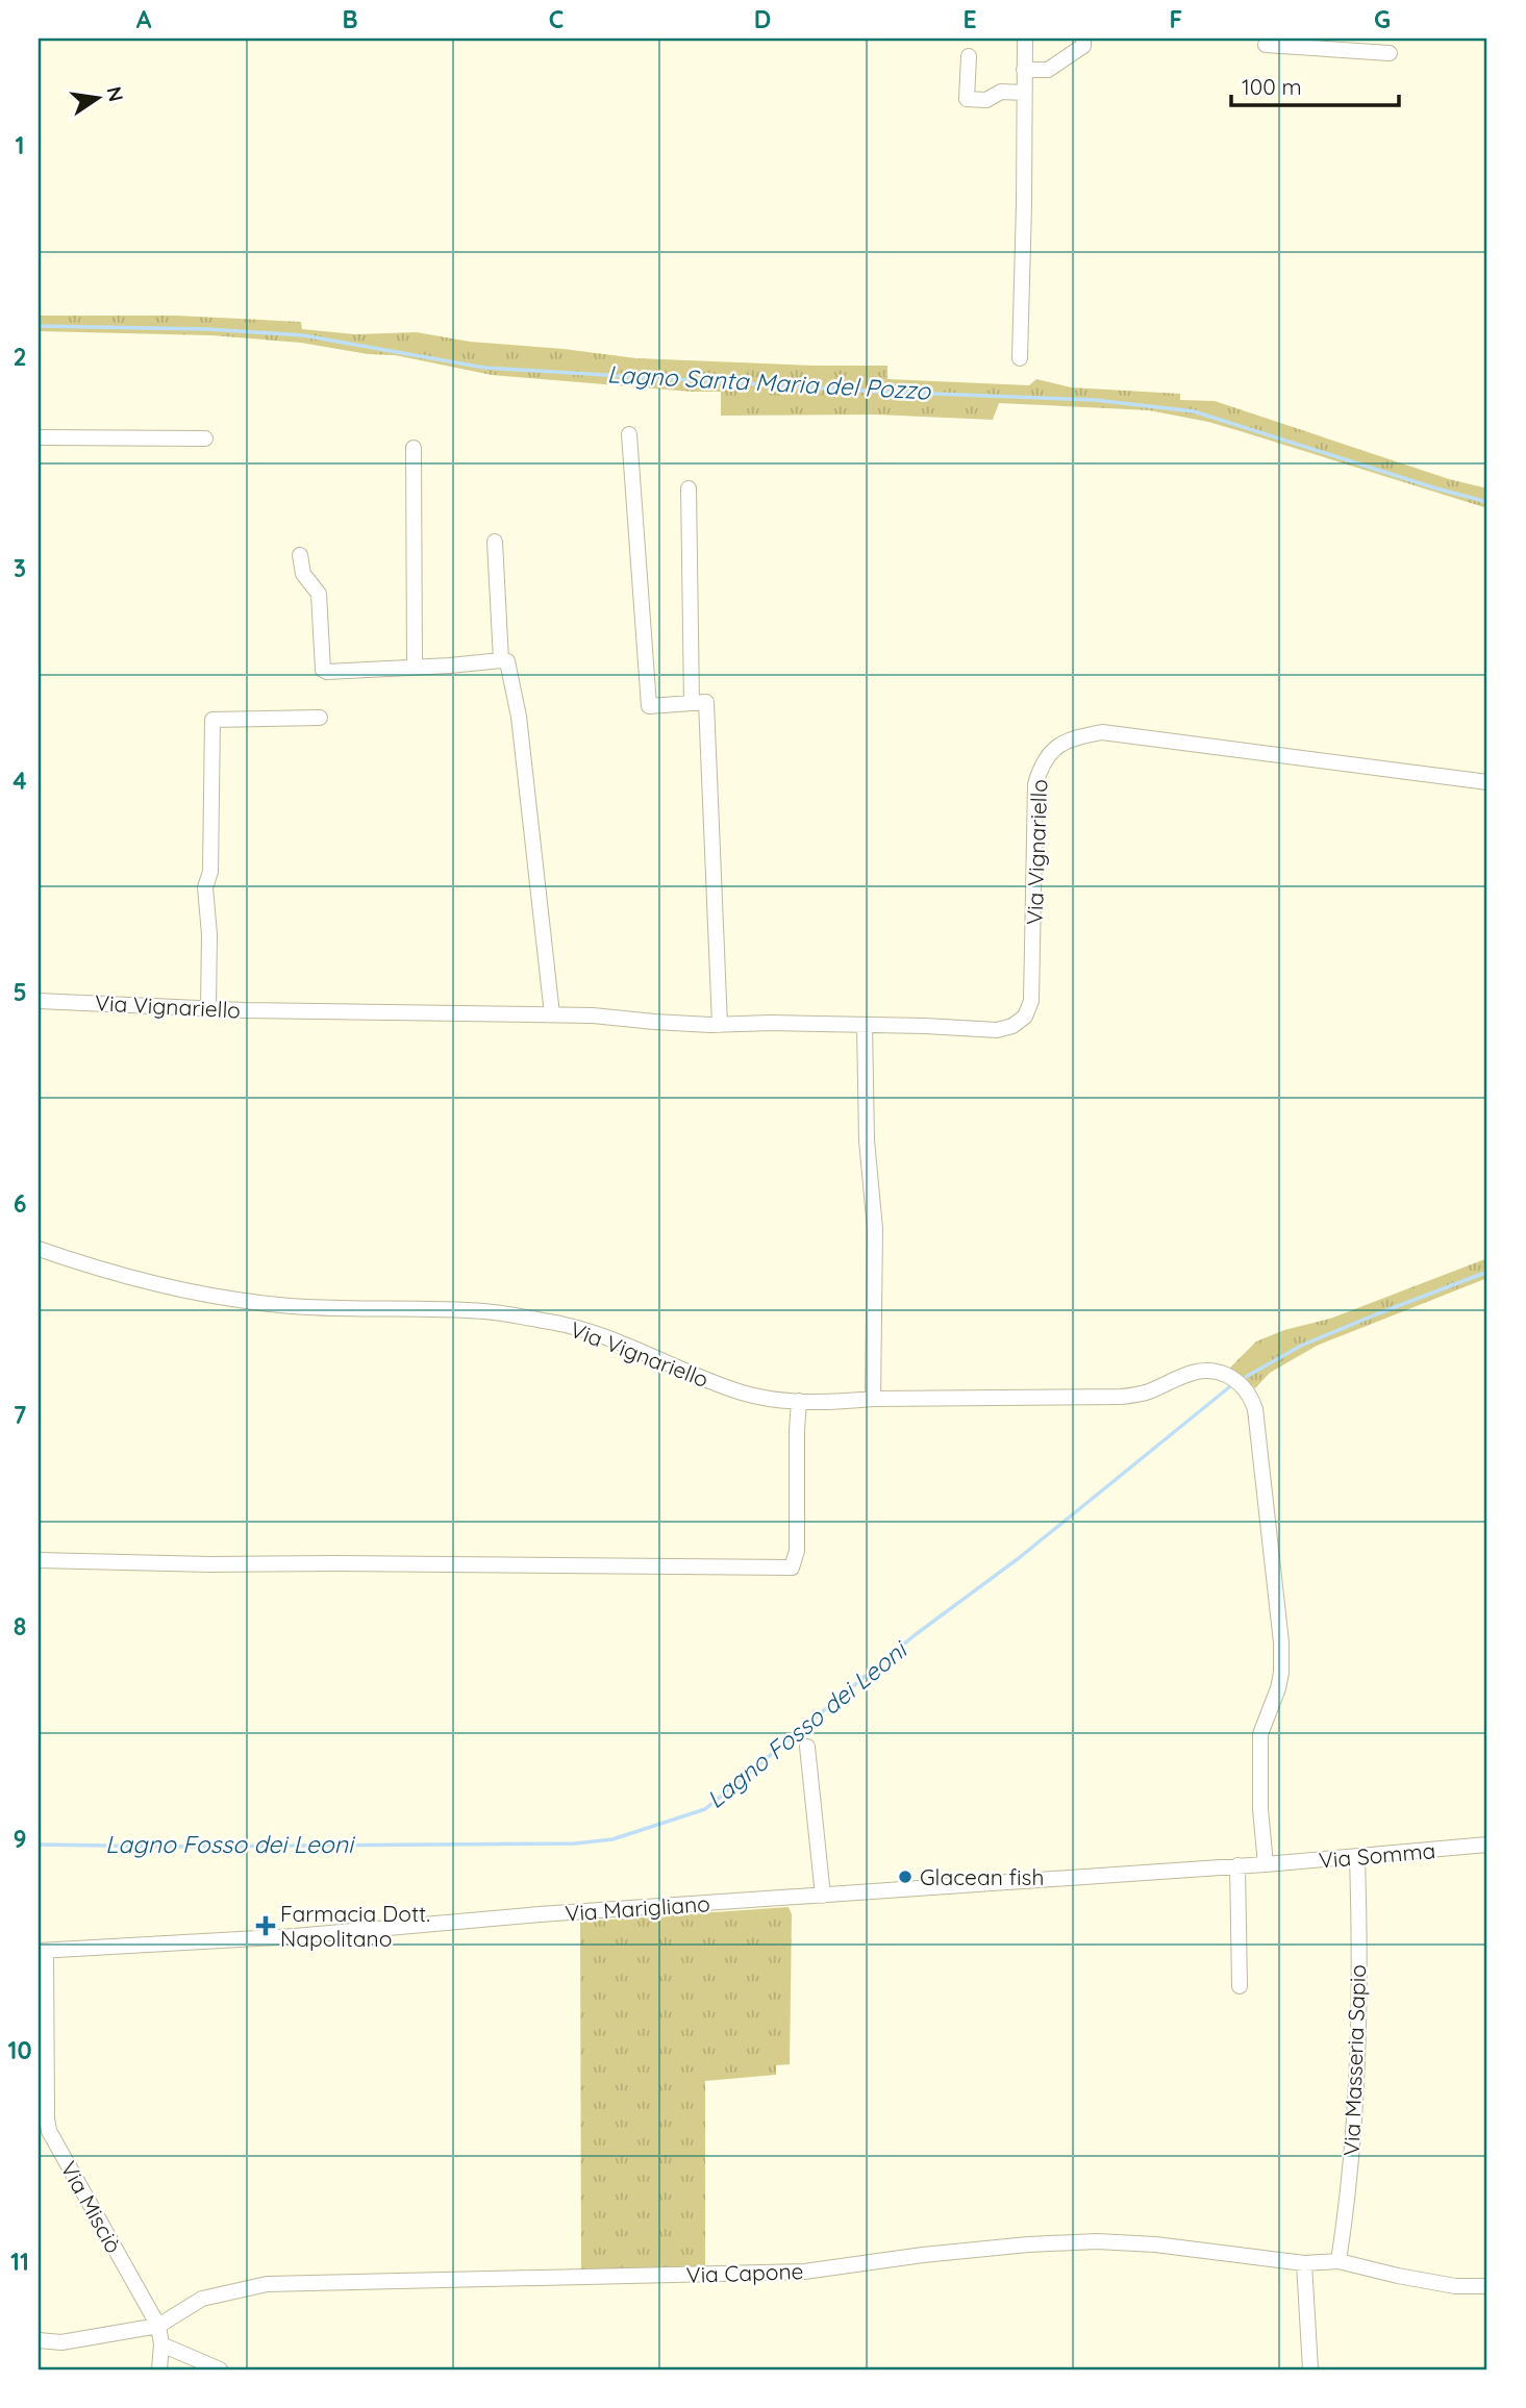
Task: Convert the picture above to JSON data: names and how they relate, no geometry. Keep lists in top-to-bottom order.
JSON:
{
  "streets": {
    "street": [
      "Via Vignariello",
      "Via Somma",
      "Via Marigliano",
      "Via Masseria Sapio",
      "Via Misciò",
      "Via Capone"
    ]
  },
  "crossings": [
    ["Via Vignariello", "Via Somma"],
    ["Via Vignariello", "Via Marigliano"],
    ["Via Somma", "Via Marigliano"],
    ["Via Somma", "Via Masseria Sapio"],
    ["Via Marigliano", "Via Misciò"],
    ["Via Masseria Sapio", "Via Capone"],
    ["Via Misciò", "Via Capone"]
  ],
  "water": ["Lagno Santa Maria del Pozzo", "Lagno Fosso dei Leoni"],
  "places": {
    "other": ["Glacean fish"],
    "health": ["Farmacia Dott. Napolitano"]
  },
  "scale_bar": "100 m",
  "north": "right",
  "grid": {
    "columns": [
      "A",
      "B",
      "C",
      "D",
      "E",
      "F",
      "G"
    ],
    "rows": [
      "1",
      "2",
      "3",
      "4",
      "5",
      "6",
      "7",
      "8",
      "9",
      "10",
      "11"
    ]
  }
}
